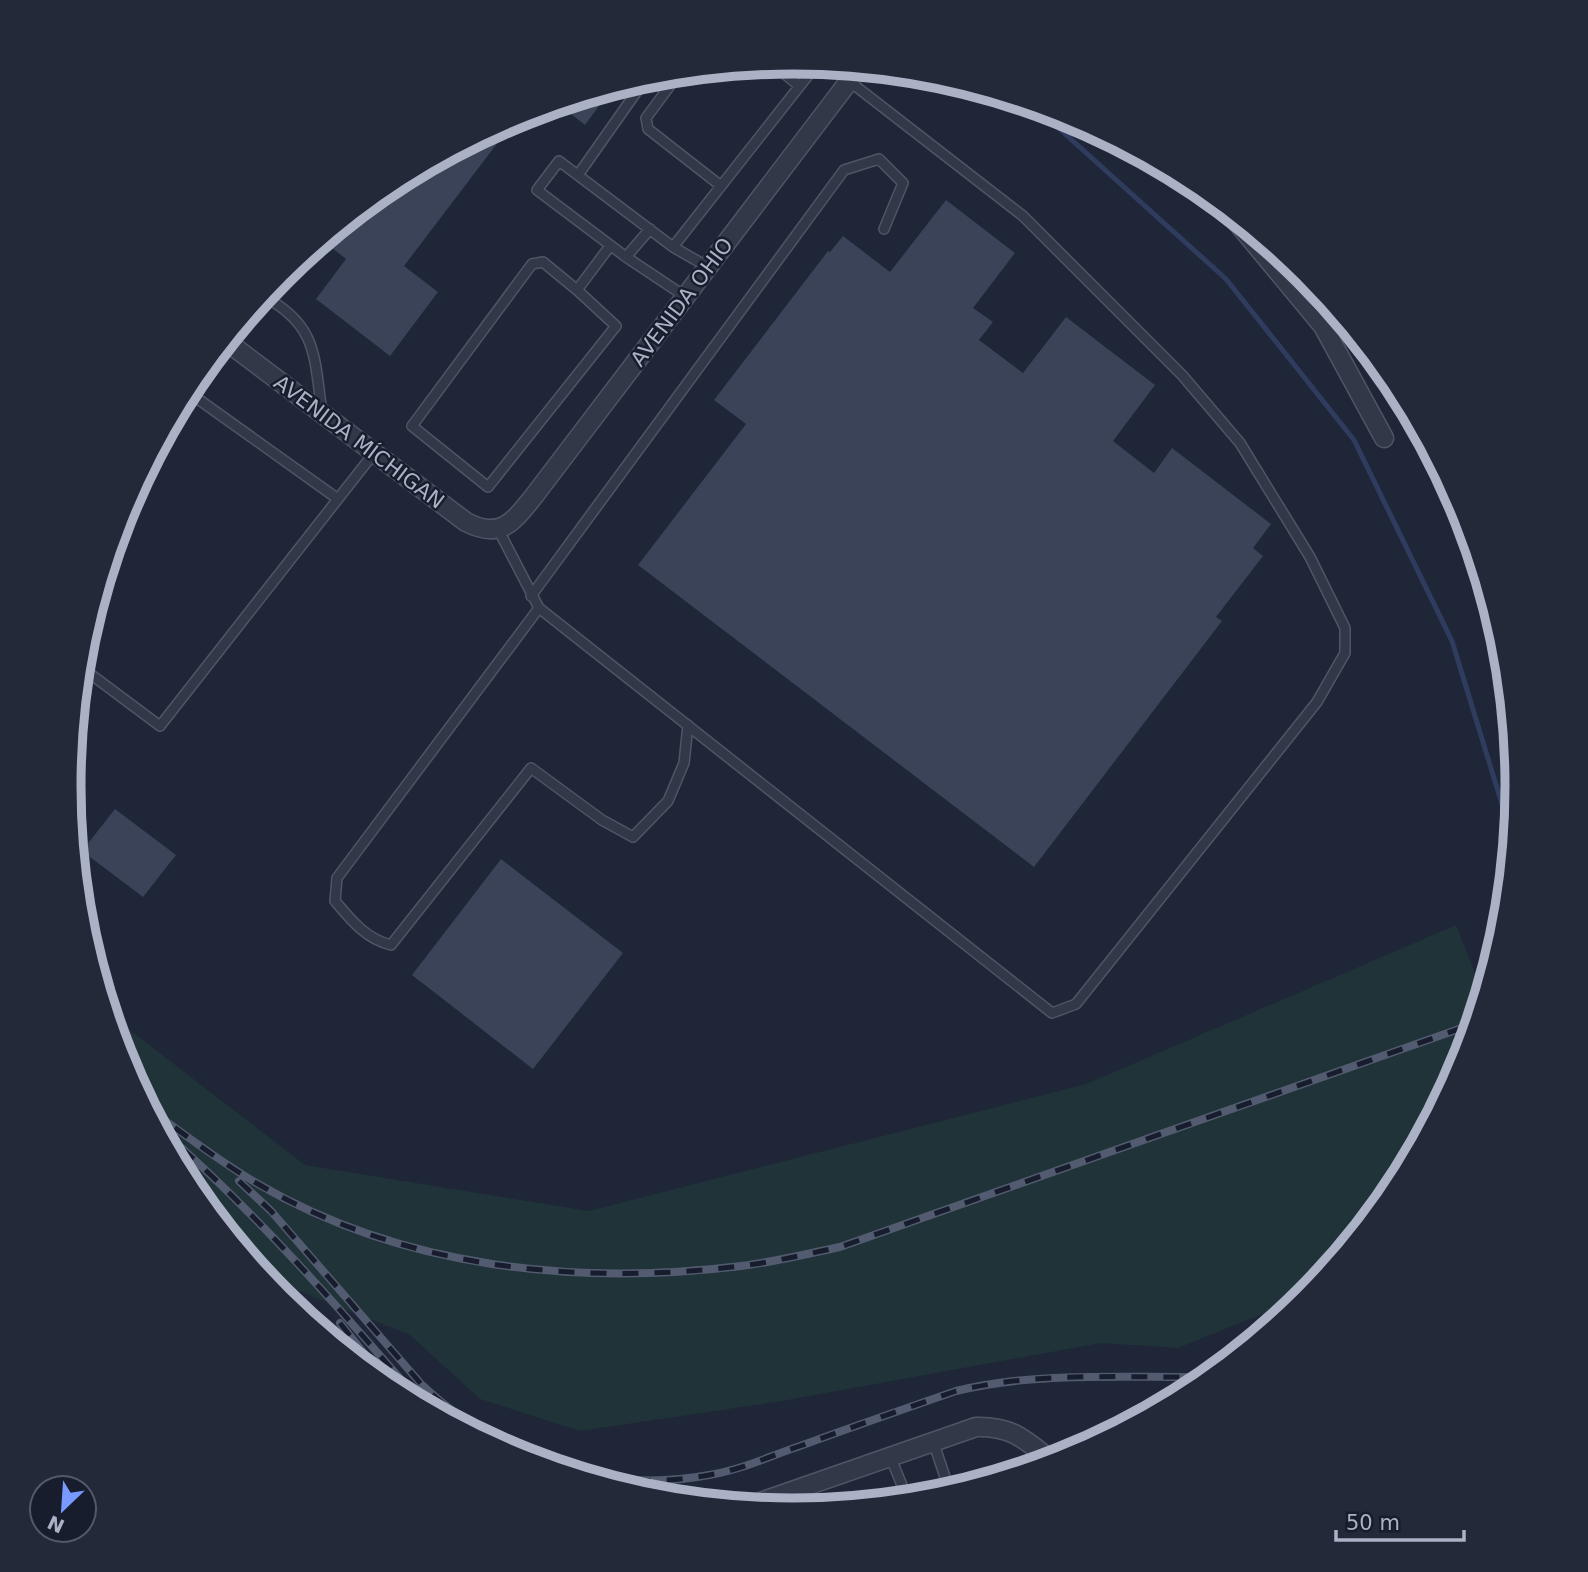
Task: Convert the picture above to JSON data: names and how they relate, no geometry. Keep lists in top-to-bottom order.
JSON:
{
  "streets": {
    "street": ["AVENIDA OHIO", "AVENIDA MÍCHIGAN"]
  },
  "crossings": [
    ["AVENIDA OHIO", "AVENIDA MÍCHIGAN"]
  ],
  "scale_bar": "50 m",
  "north": "bottom left"
}
